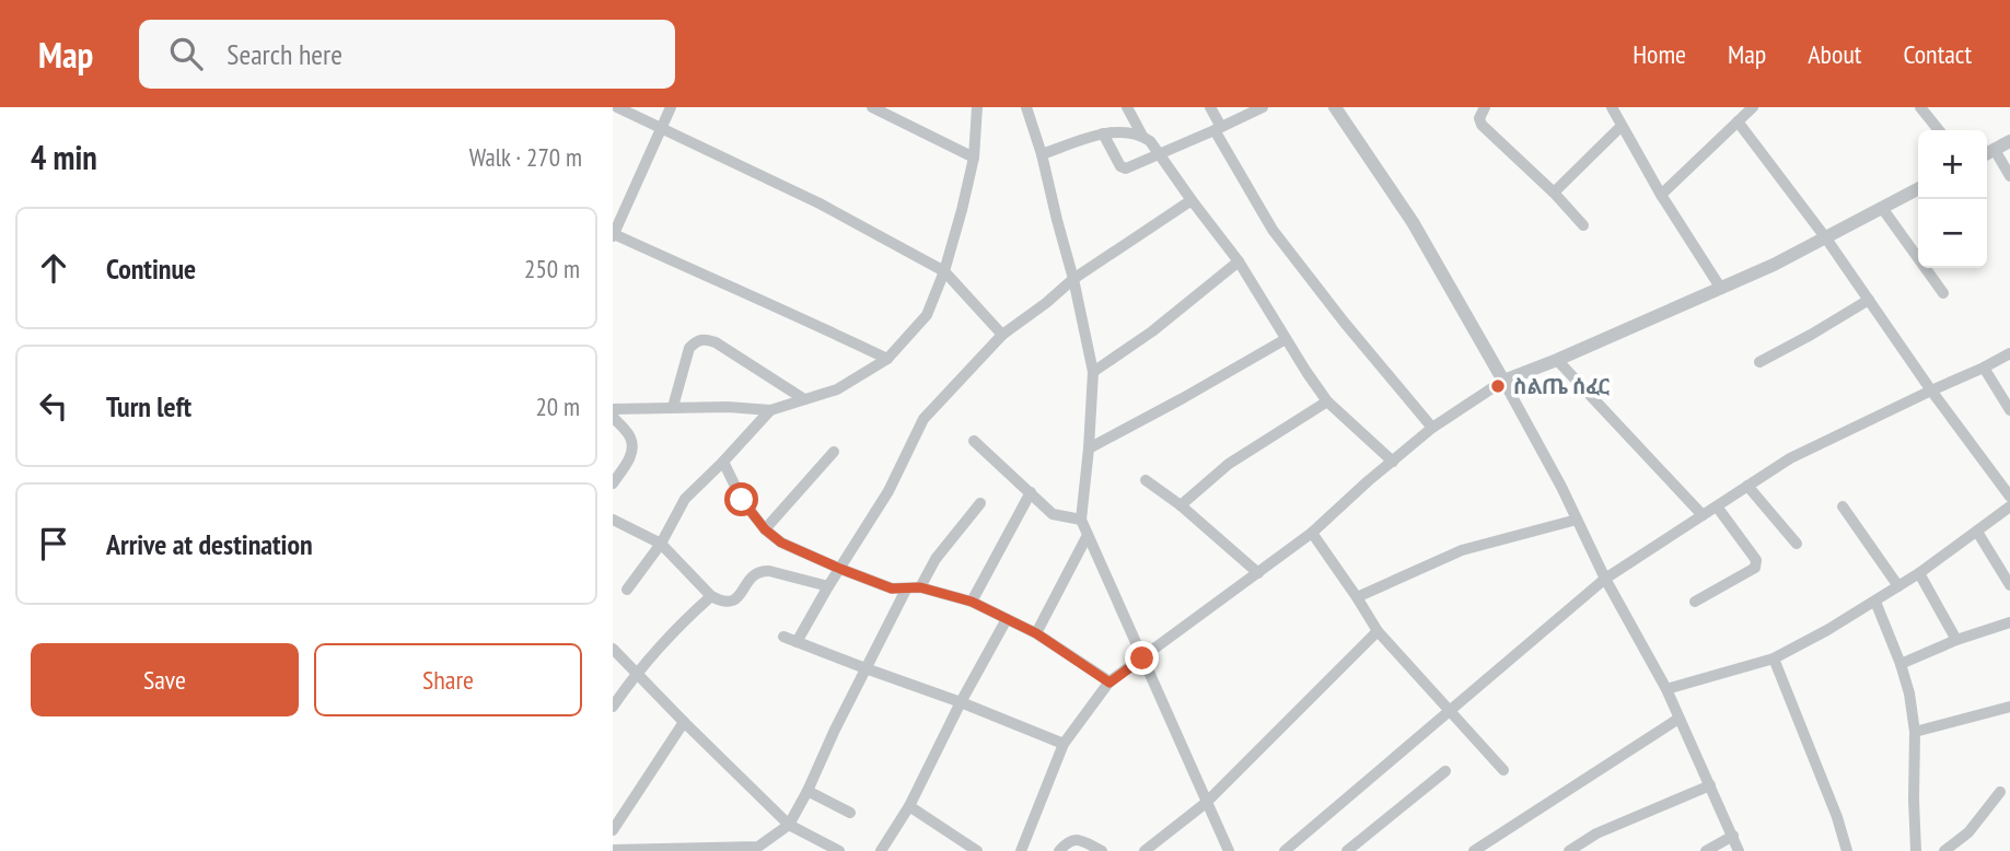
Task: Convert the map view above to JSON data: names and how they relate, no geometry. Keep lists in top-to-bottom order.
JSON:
{
  "places": ["ስልጤ ሰፈር"],
  "page": {
    "header": "Map",
    "search": "Search here",
    "nav": [
      "Home",
      "Map",
      "About",
      "Contact"
    ],
    "heading": ["4 min", "Walk · 270 m"],
    "map_buttons": ["+", "−"],
    "list": [
      ["Continue", "250 m"],
      ["Turn left", "20 m"],
      "Arrive at destination"
    ],
    "buttons": ["Save", "Share"]
  }
}
